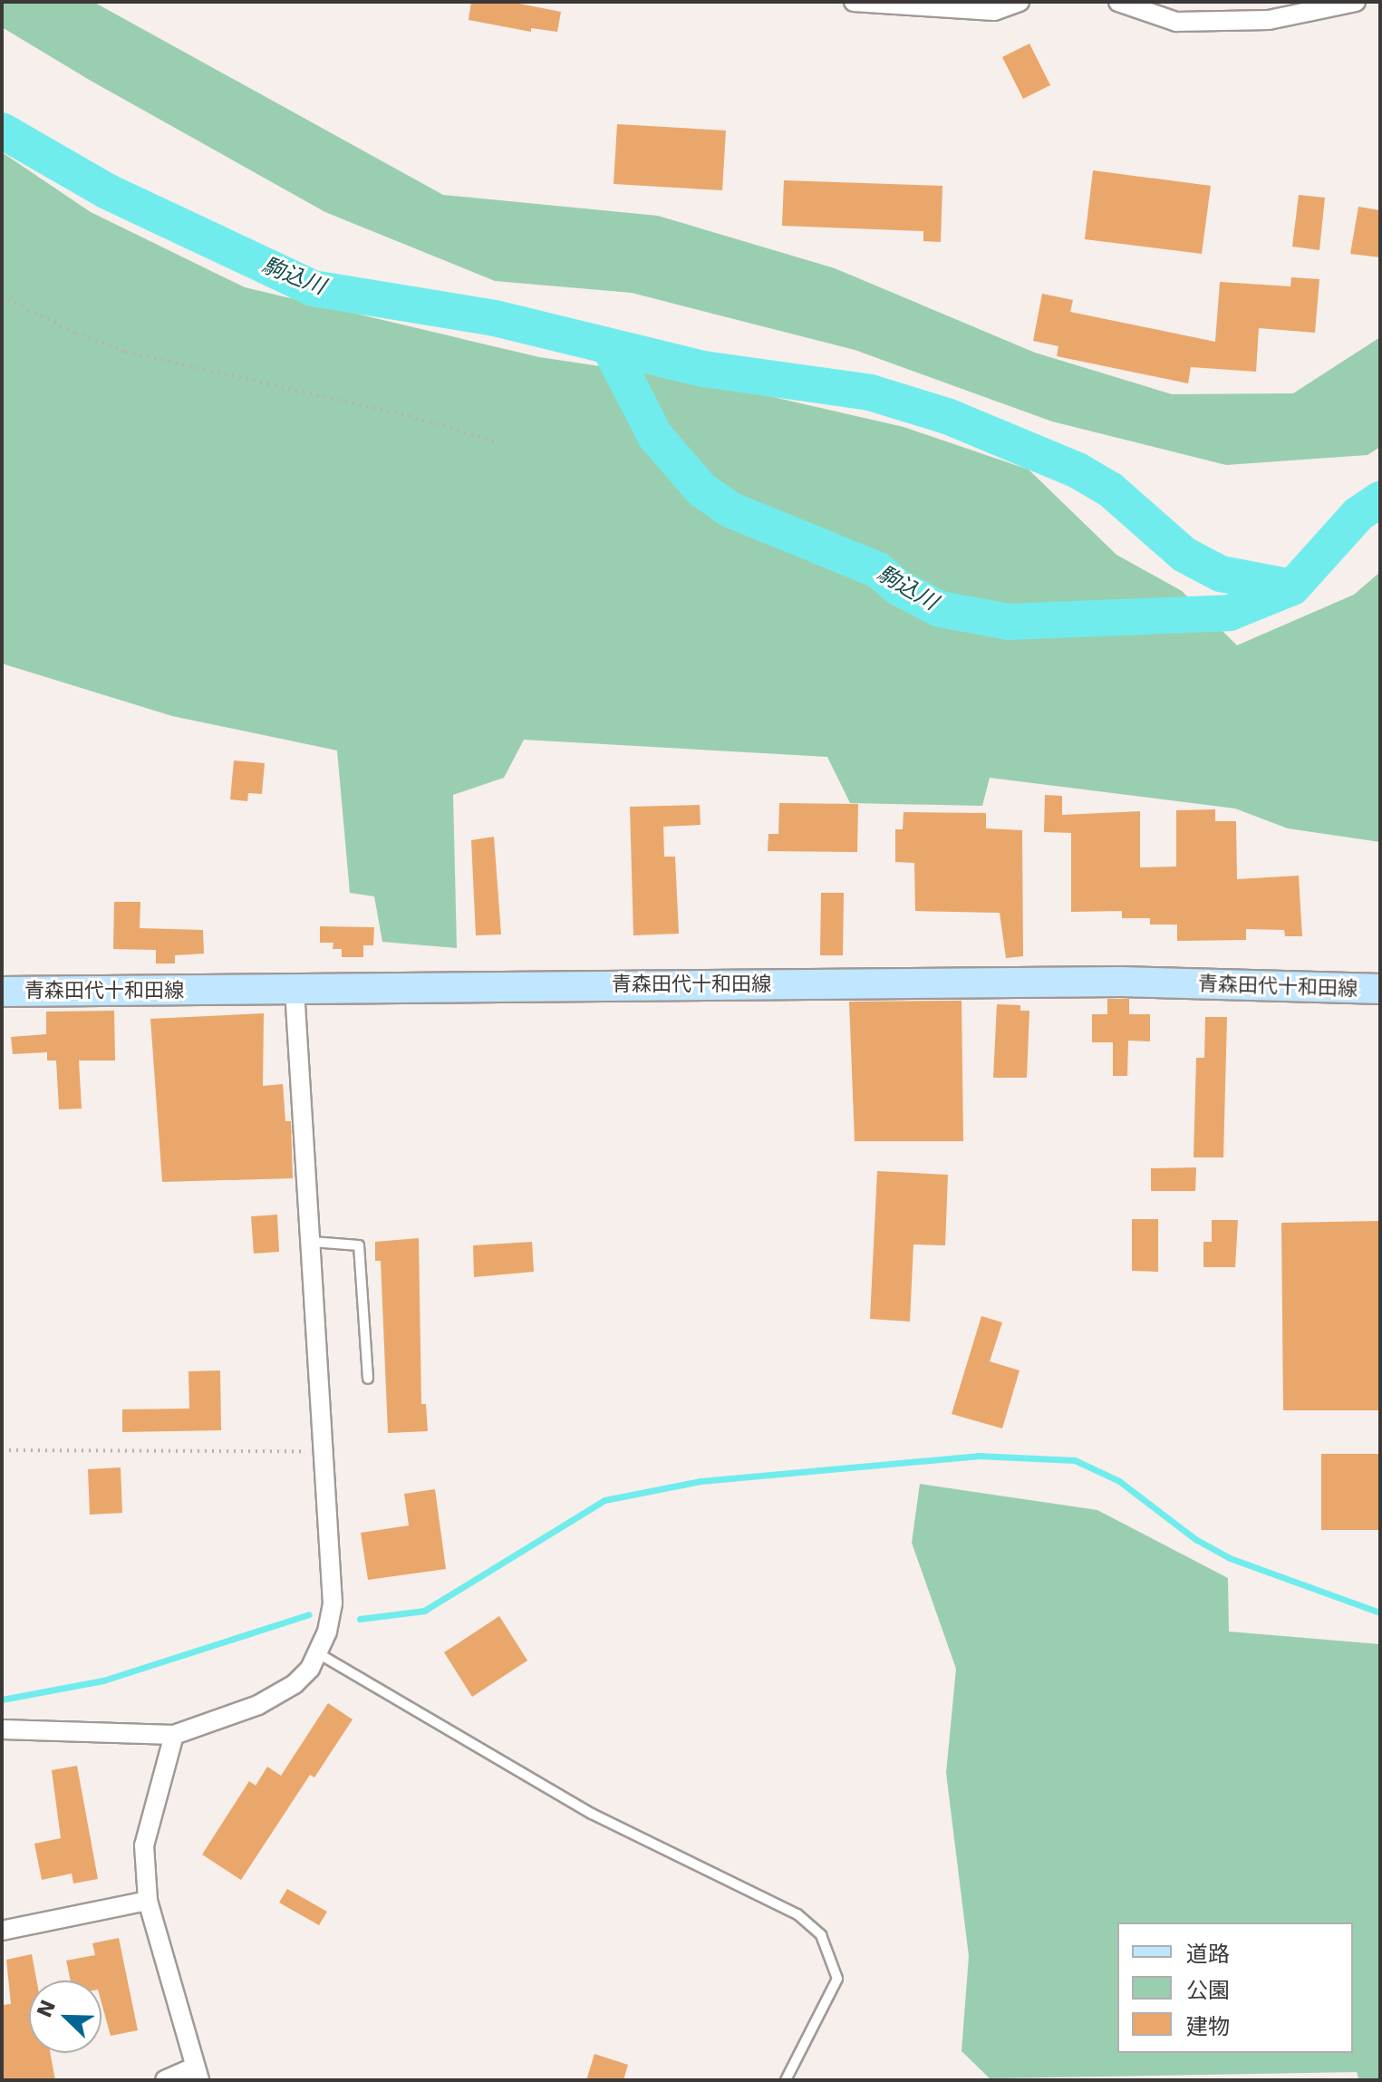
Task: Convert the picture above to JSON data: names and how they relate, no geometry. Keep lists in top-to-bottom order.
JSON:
{
  "streets": {
    "main road": ["青森田代十和田線"]
  },
  "water": ["駒込川"],
  "legend": ["道路", "公園", "建物"],
  "north": "top left"
}
